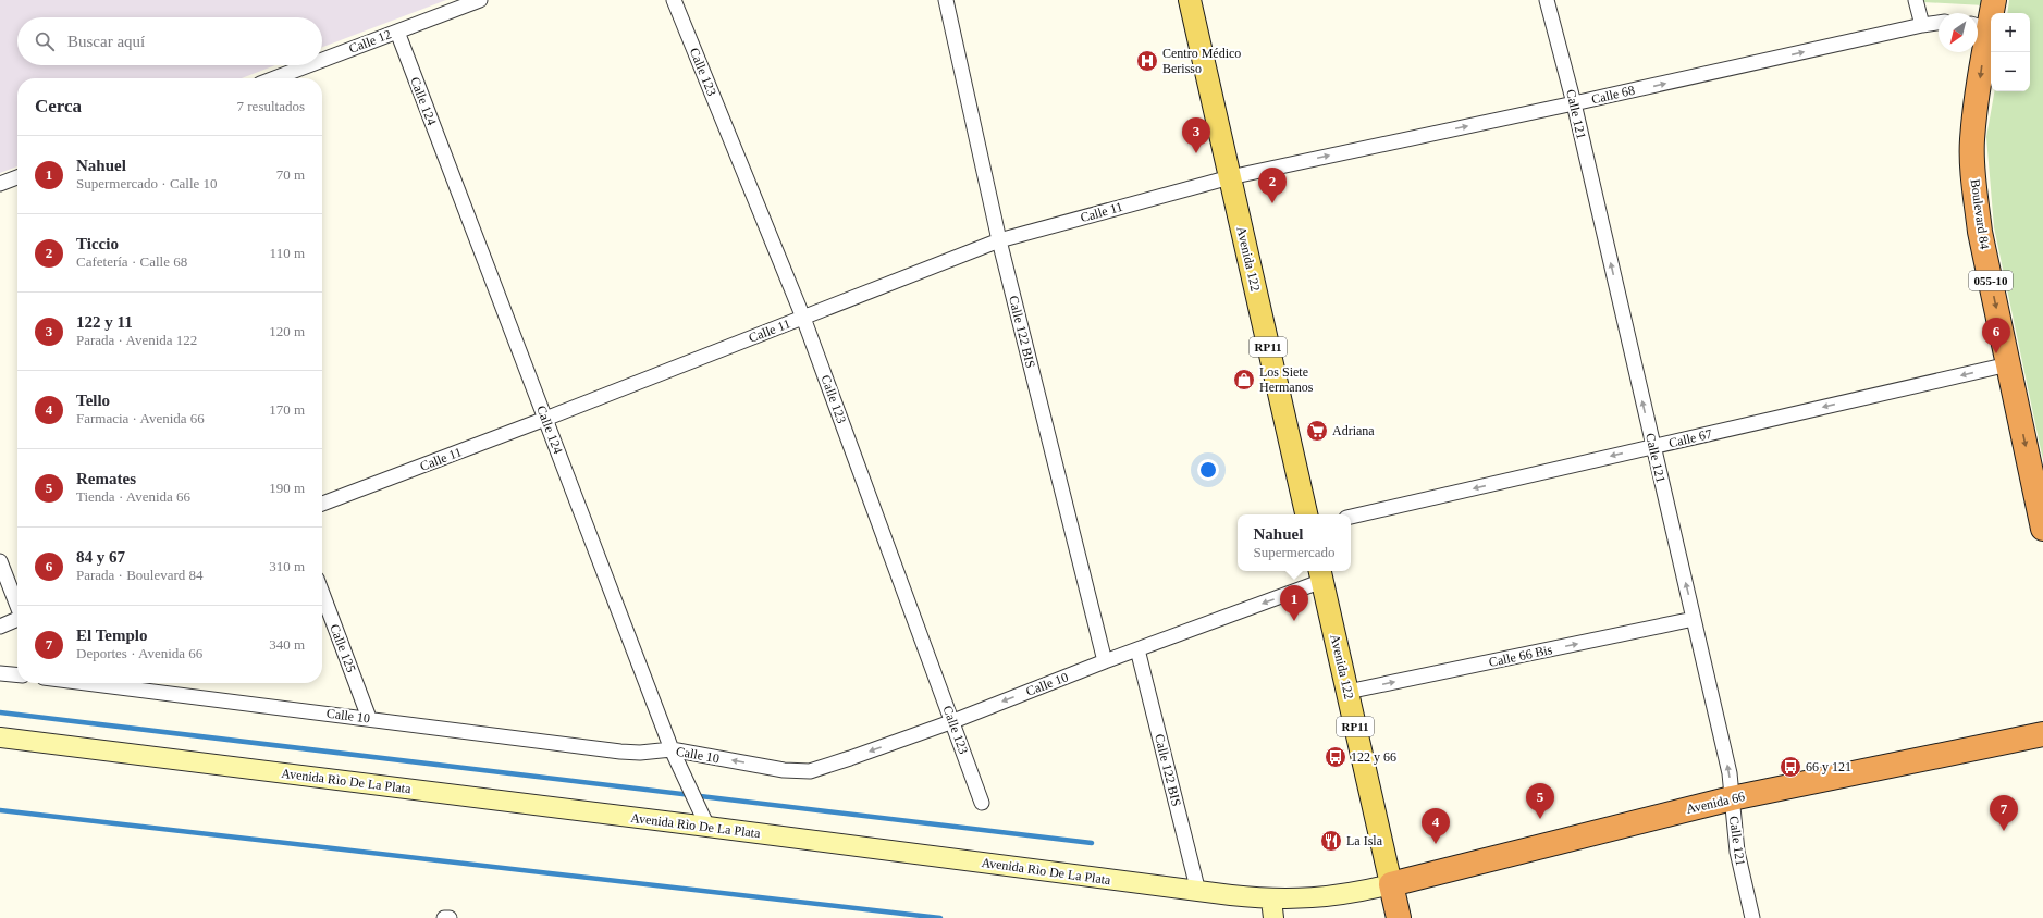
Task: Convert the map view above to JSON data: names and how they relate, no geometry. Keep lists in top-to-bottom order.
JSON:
{
  "streets": {
    "highway": [
      "Boulevard 84",
      "Avenida 122",
      "055-10",
      "RP11",
      "Avenida 66"
    ],
    "main road": ["Avenida Rìo De La Plata"],
    "street": [
      "Calle 12",
      "Calle 123",
      "Calle 68",
      "Calle 124",
      "Calle 121",
      "Calle 11",
      "Calle 122 BIS",
      "Calle 67",
      "Calle 125",
      "Calle 66 Bis",
      "Calle 10"
    ]
  },
  "crossings": [
    ["Calle 12", "Calle 124"],
    ["Calle 123", "Calle 11"],
    ["Calle 123", "Calle 10"],
    ["Calle 68", "Calle 121"],
    ["Calle 68", "Calle 11"],
    ["Calle 68", "Avenida 122"],
    ["Calle 124", "Calle 11"],
    ["Calle 124", "Calle 10"],
    ["Calle 124", "Avenida Rìo De La Plata"],
    ["Calle 121", "Calle 67"],
    ["Calle 121", "Calle 66 Bis"],
    ["Calle 121", "Avenida 66"],
    ["Calle 11", "Avenida 122"],
    ["Calle 11", "Calle 122 BIS"],
    ["Boulevard 84", "Calle 67"],
    ["Avenida 122", "Calle 66 Bis"],
    ["Avenida 122", "Calle 10"],
    ["Avenida 122", "Avenida Rìo De La Plata"],
    ["Avenida 122", "Avenida 66"],
    ["Calle 122 BIS", "Calle 10"],
    ["Calle 122 BIS", "Avenida Rìo De La Plata"],
    ["Calle 125", "Calle 10"],
    ["Avenida Rìo De La Plata", "Avenida 66"]
  ],
  "one_way": [
    "Calle 68",
    "Calle 121",
    "Boulevard 84",
    "Calle 67",
    "Calle 66 Bis",
    "Calle 10"
  ],
  "places": {
    "hospital": ["Centro Médico Berisso"],
    "shop": ["Los Siete Hermanos"],
    "supermarket": ["Adriana"],
    "bus stop": ["122 y 66", "66 y 121"],
    "restaurant": ["La Isla"]
  },
  "north": "bottom left",
  "page": {
    "map_buttons": ["+", "−"],
    "search": "Buscar aquí",
    "heading": ["Cerca", "7 resultados"],
    "pins": [
      "3",
      "2",
      "6",
      "1",
      "5",
      "7",
      "4"
    ],
    "list": [
      {
        "mark": "1",
        "name": "Nahuel",
        "note": "Supermercado · Calle 10",
        "value": "70 m"
      },
      {
        "mark": "2",
        "name": "Ticcio",
        "note": "Cafetería · Calle 68",
        "value": "110 m"
      },
      {
        "mark": "3",
        "name": "122 y 11",
        "note": "Parada · Avenida 122",
        "value": "120 m"
      },
      {
        "mark": "4",
        "name": "Tello",
        "note": "Farmacia · Avenida 66",
        "value": "170 m"
      },
      {
        "mark": "5",
        "name": "Remates",
        "note": "Tienda · Avenida 66",
        "value": "190 m"
      },
      {
        "mark": "6",
        "name": "84 y 67",
        "note": "Parada · Boulevard 84",
        "value": "310 m"
      },
      {
        "mark": "7",
        "name": "El Templo",
        "note": "Deportes · Avenida 66",
        "value": "340 m"
      }
    ],
    "popup": ["Nahuel", "Supermercado"]
  }
}
